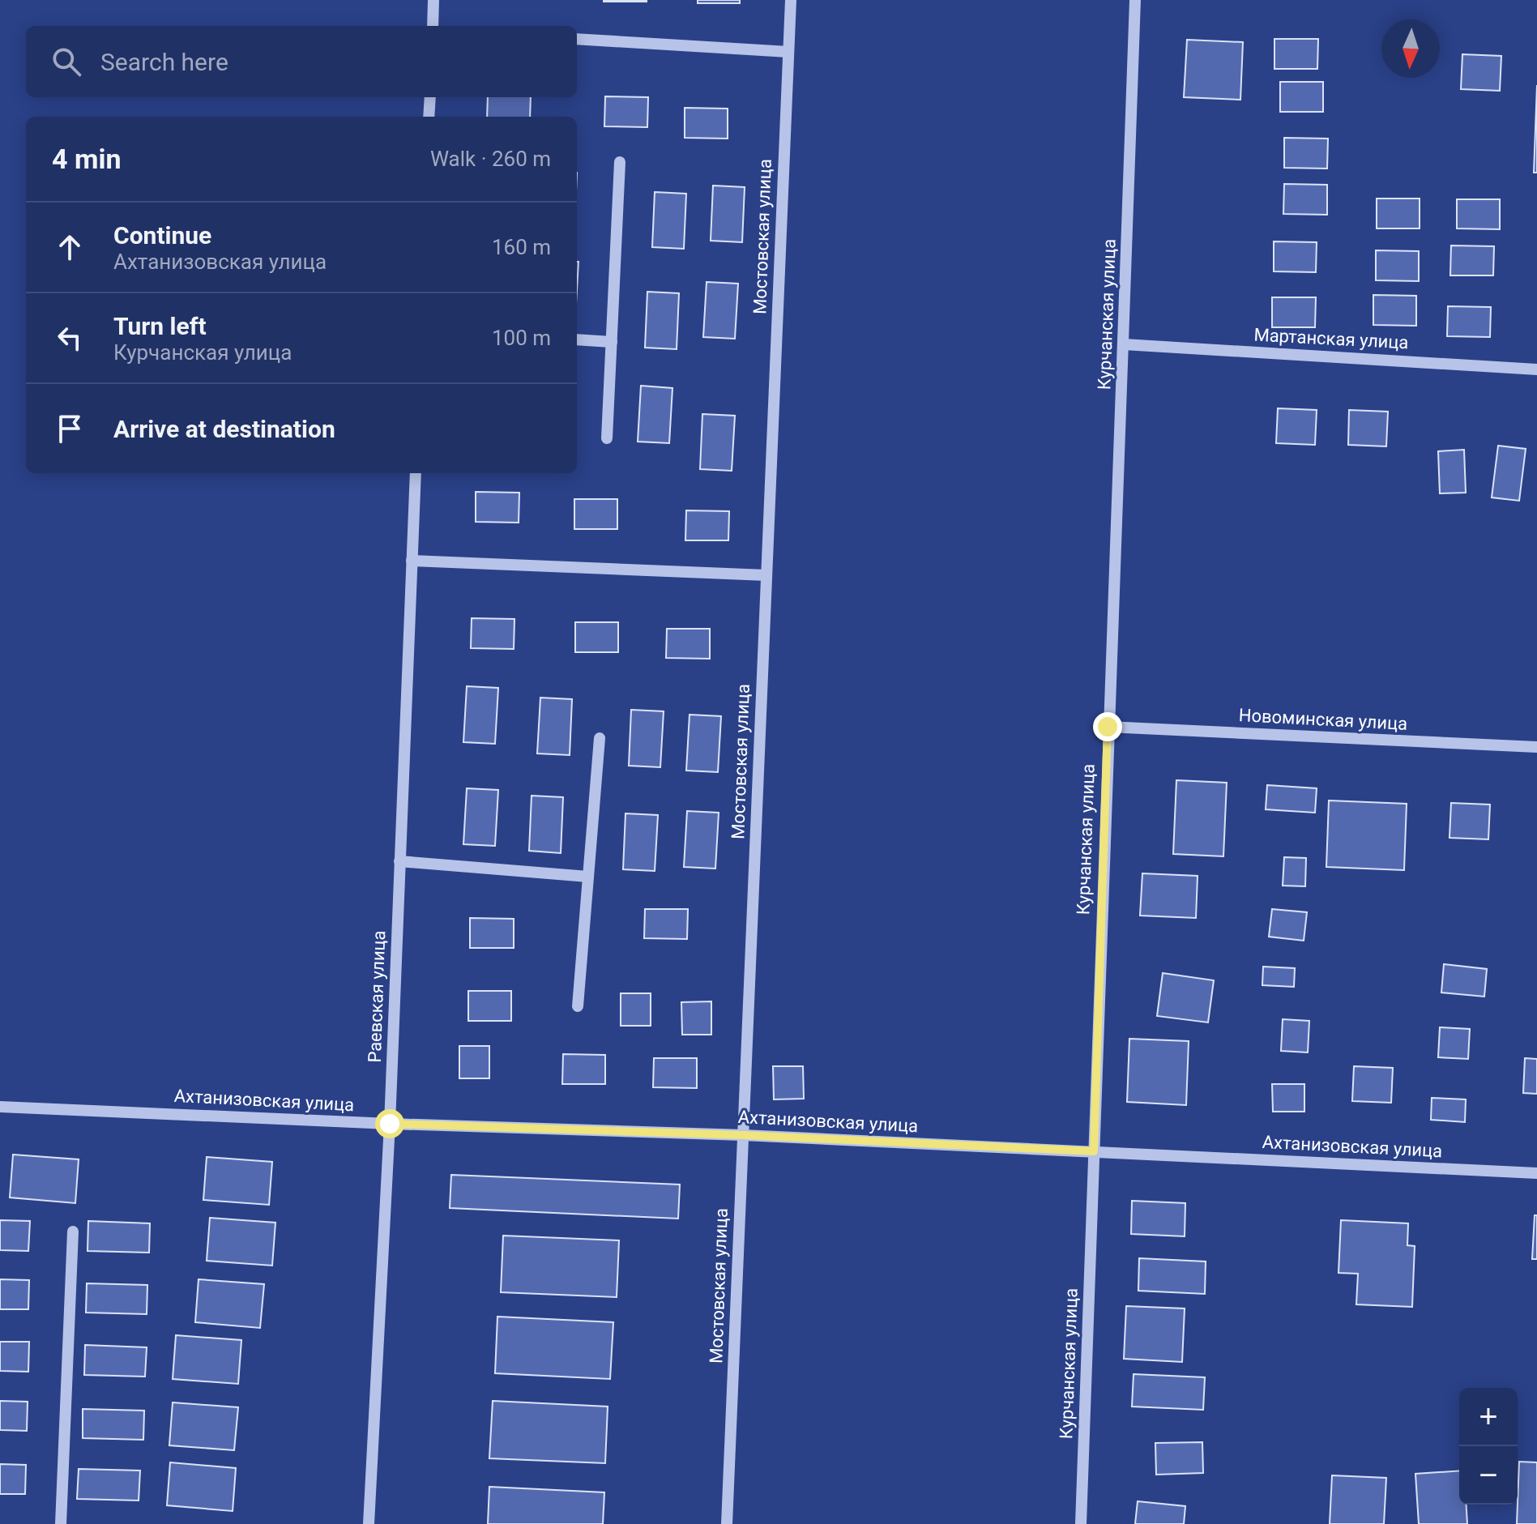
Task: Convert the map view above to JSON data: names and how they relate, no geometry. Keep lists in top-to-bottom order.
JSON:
{
  "streets": {
    "street": [
      "Мостовская улица",
      "Курчанская улица",
      "Мартанская улица",
      "Новоминская улица",
      "Раевская улица",
      "Ахтанизовская улица"
    ]
  },
  "crossings": [
    ["Мостовская улица", "Ахтанизовская улица"],
    ["Курчанская улица", "Мартанская улица"],
    ["Курчанская улица", "Новоминская улица"],
    ["Курчанская улица", "Ахтанизовская улица"],
    ["Раевская улица", "Ахтанизовская улица"]
  ],
  "north": "bottom",
  "page": {
    "search": "Search here",
    "heading": ["4 min", "Walk · 260 m"],
    "list": [
      ["Continue", "Ахтанизовская улица", "160 m"],
      ["Turn left", "Курчанская улица", "100 m"],
      "Arrive at destination"
    ],
    "map_buttons": ["+", "−"]
  }
}
